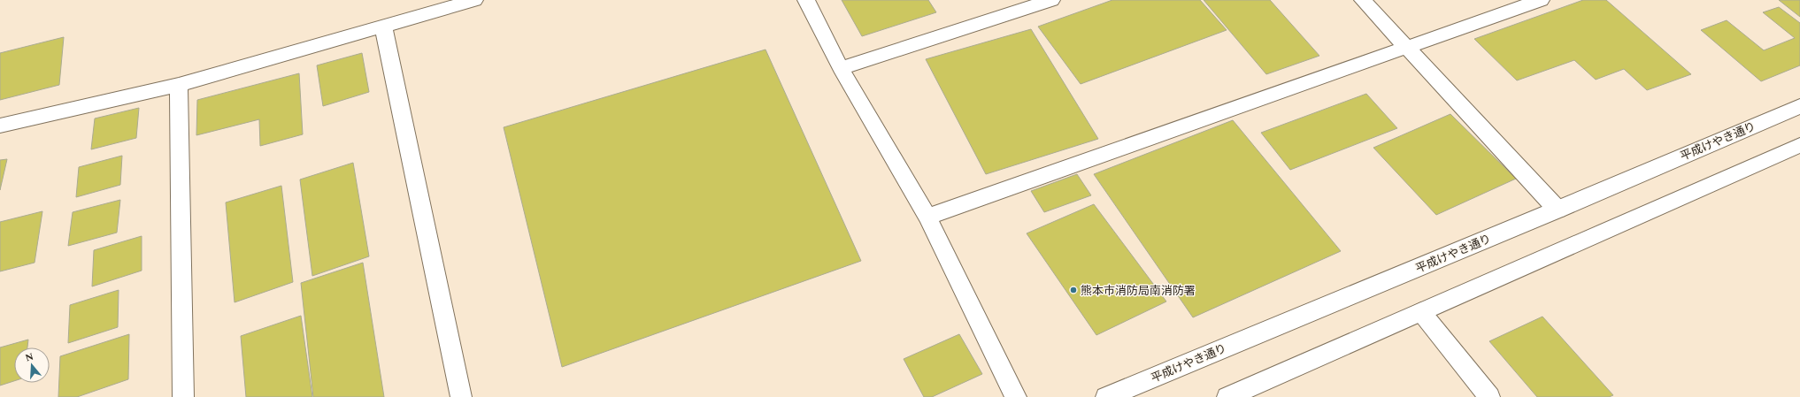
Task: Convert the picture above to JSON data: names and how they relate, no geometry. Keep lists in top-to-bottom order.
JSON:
{
  "streets": {
    "street": ["平成けやき通り"]
  },
  "places": ["熊本市消防局南消防署"],
  "north": "top"
}
